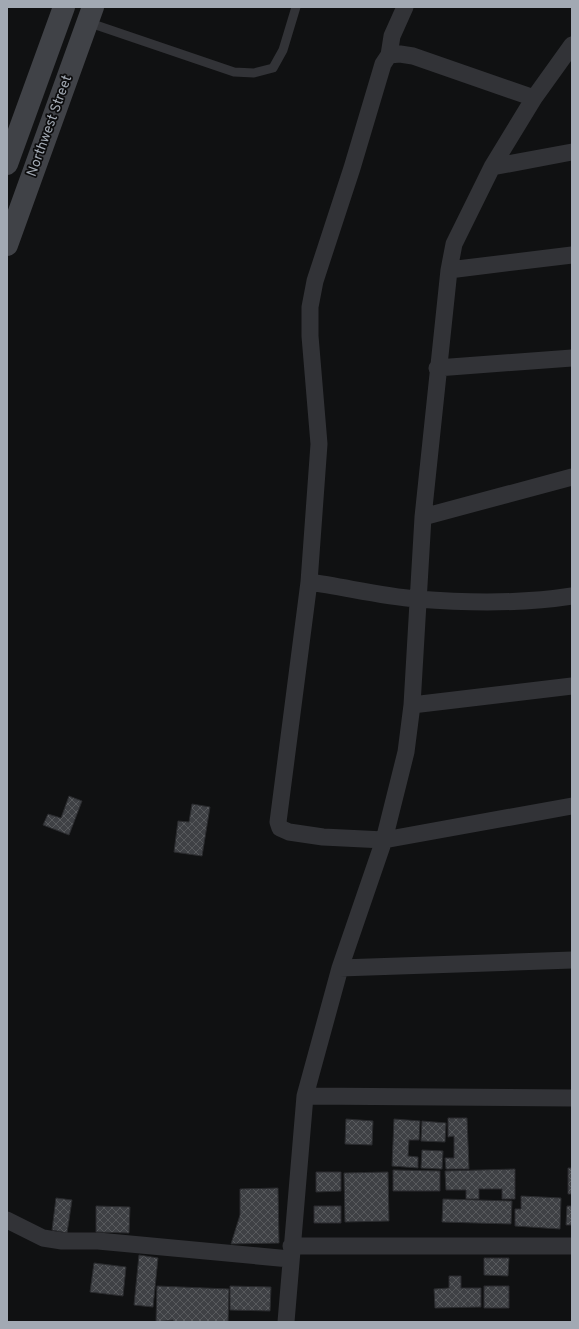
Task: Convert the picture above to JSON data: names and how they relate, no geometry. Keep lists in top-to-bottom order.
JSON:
{
  "streets": {
    "main road": ["Northwest Street"]
  }
}
